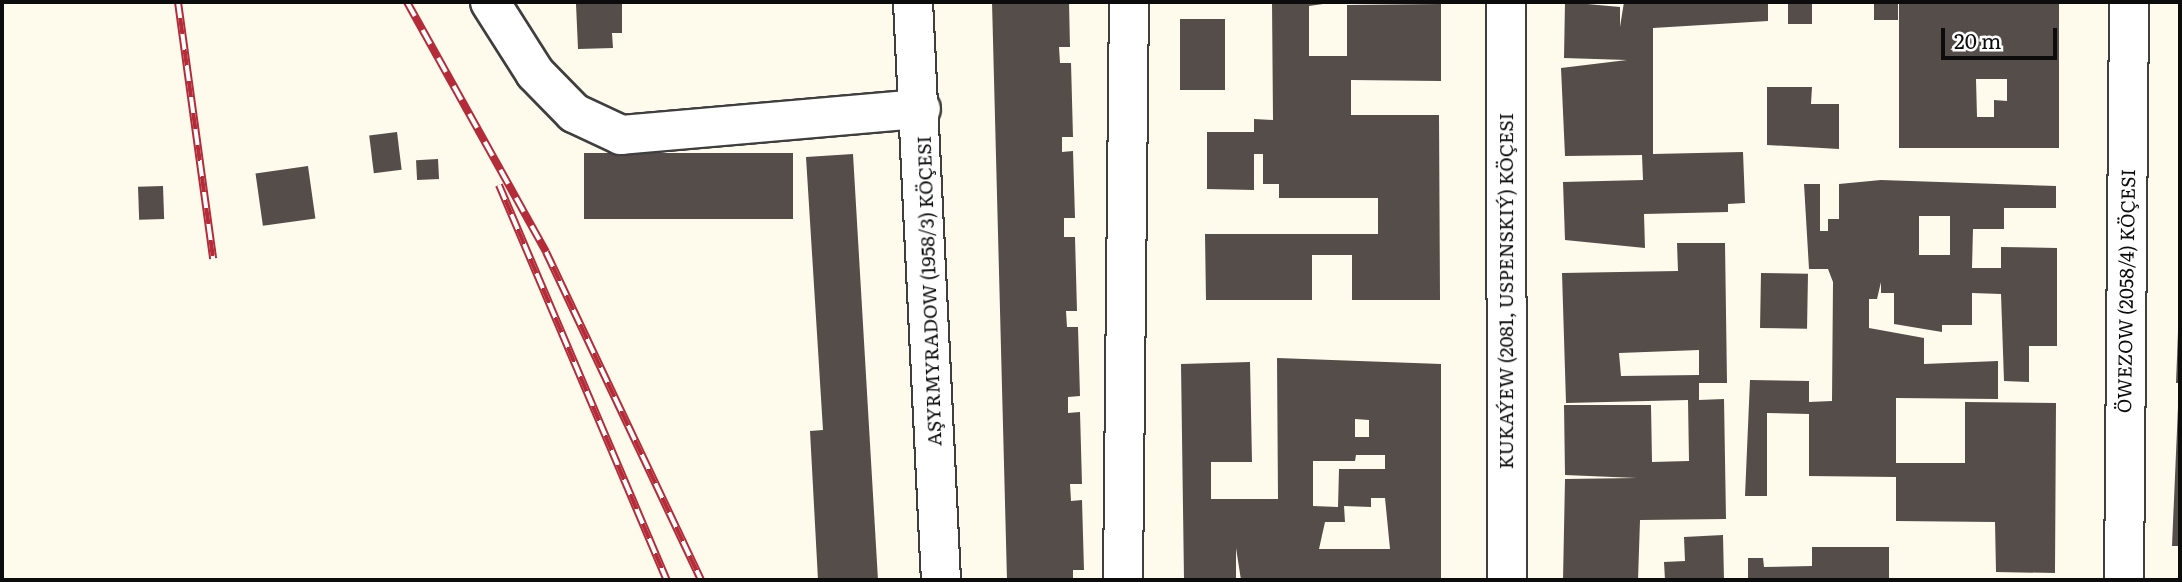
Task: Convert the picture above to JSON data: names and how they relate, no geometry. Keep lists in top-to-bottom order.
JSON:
{
  "streets": {
    "street": ["AŞYRMYRADOW (1958/3) KÖÇESI", "KUKAÝEW (2081, USPENSKIÝ) KÖÇESI", "ÖWEZOW (2058/4) KÖÇESI"]
  },
  "scale_bar": "20 m"
}
